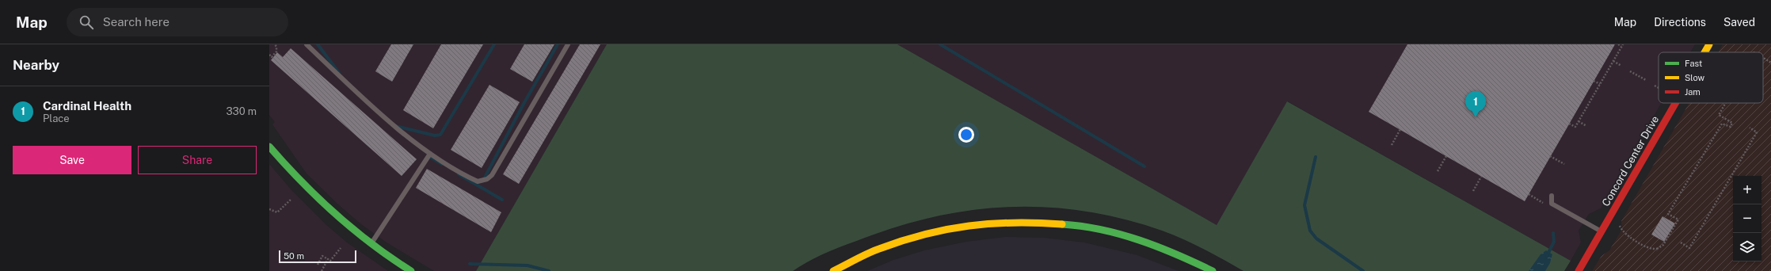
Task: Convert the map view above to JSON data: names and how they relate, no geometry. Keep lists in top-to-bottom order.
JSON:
{
  "streets": {
    "street": ["Concord Center Drive"]
  },
  "legend": ["Fast", "Slow", "Jam"],
  "scale_bar": "50 m",
  "page": {
    "header": "Map",
    "search": "Search here",
    "nav": ["Map", "Directions", "Saved"],
    "heading": "Nearby",
    "list": [
      {
        "mark": "1",
        "name": "Cardinal Health",
        "note": "Place",
        "value": "330 m"
      }
    ],
    "pins": "1",
    "buttons": ["Save", "Share"],
    "map_buttons": ["+", "−"],
    "scale": "50 m"
  }
}
